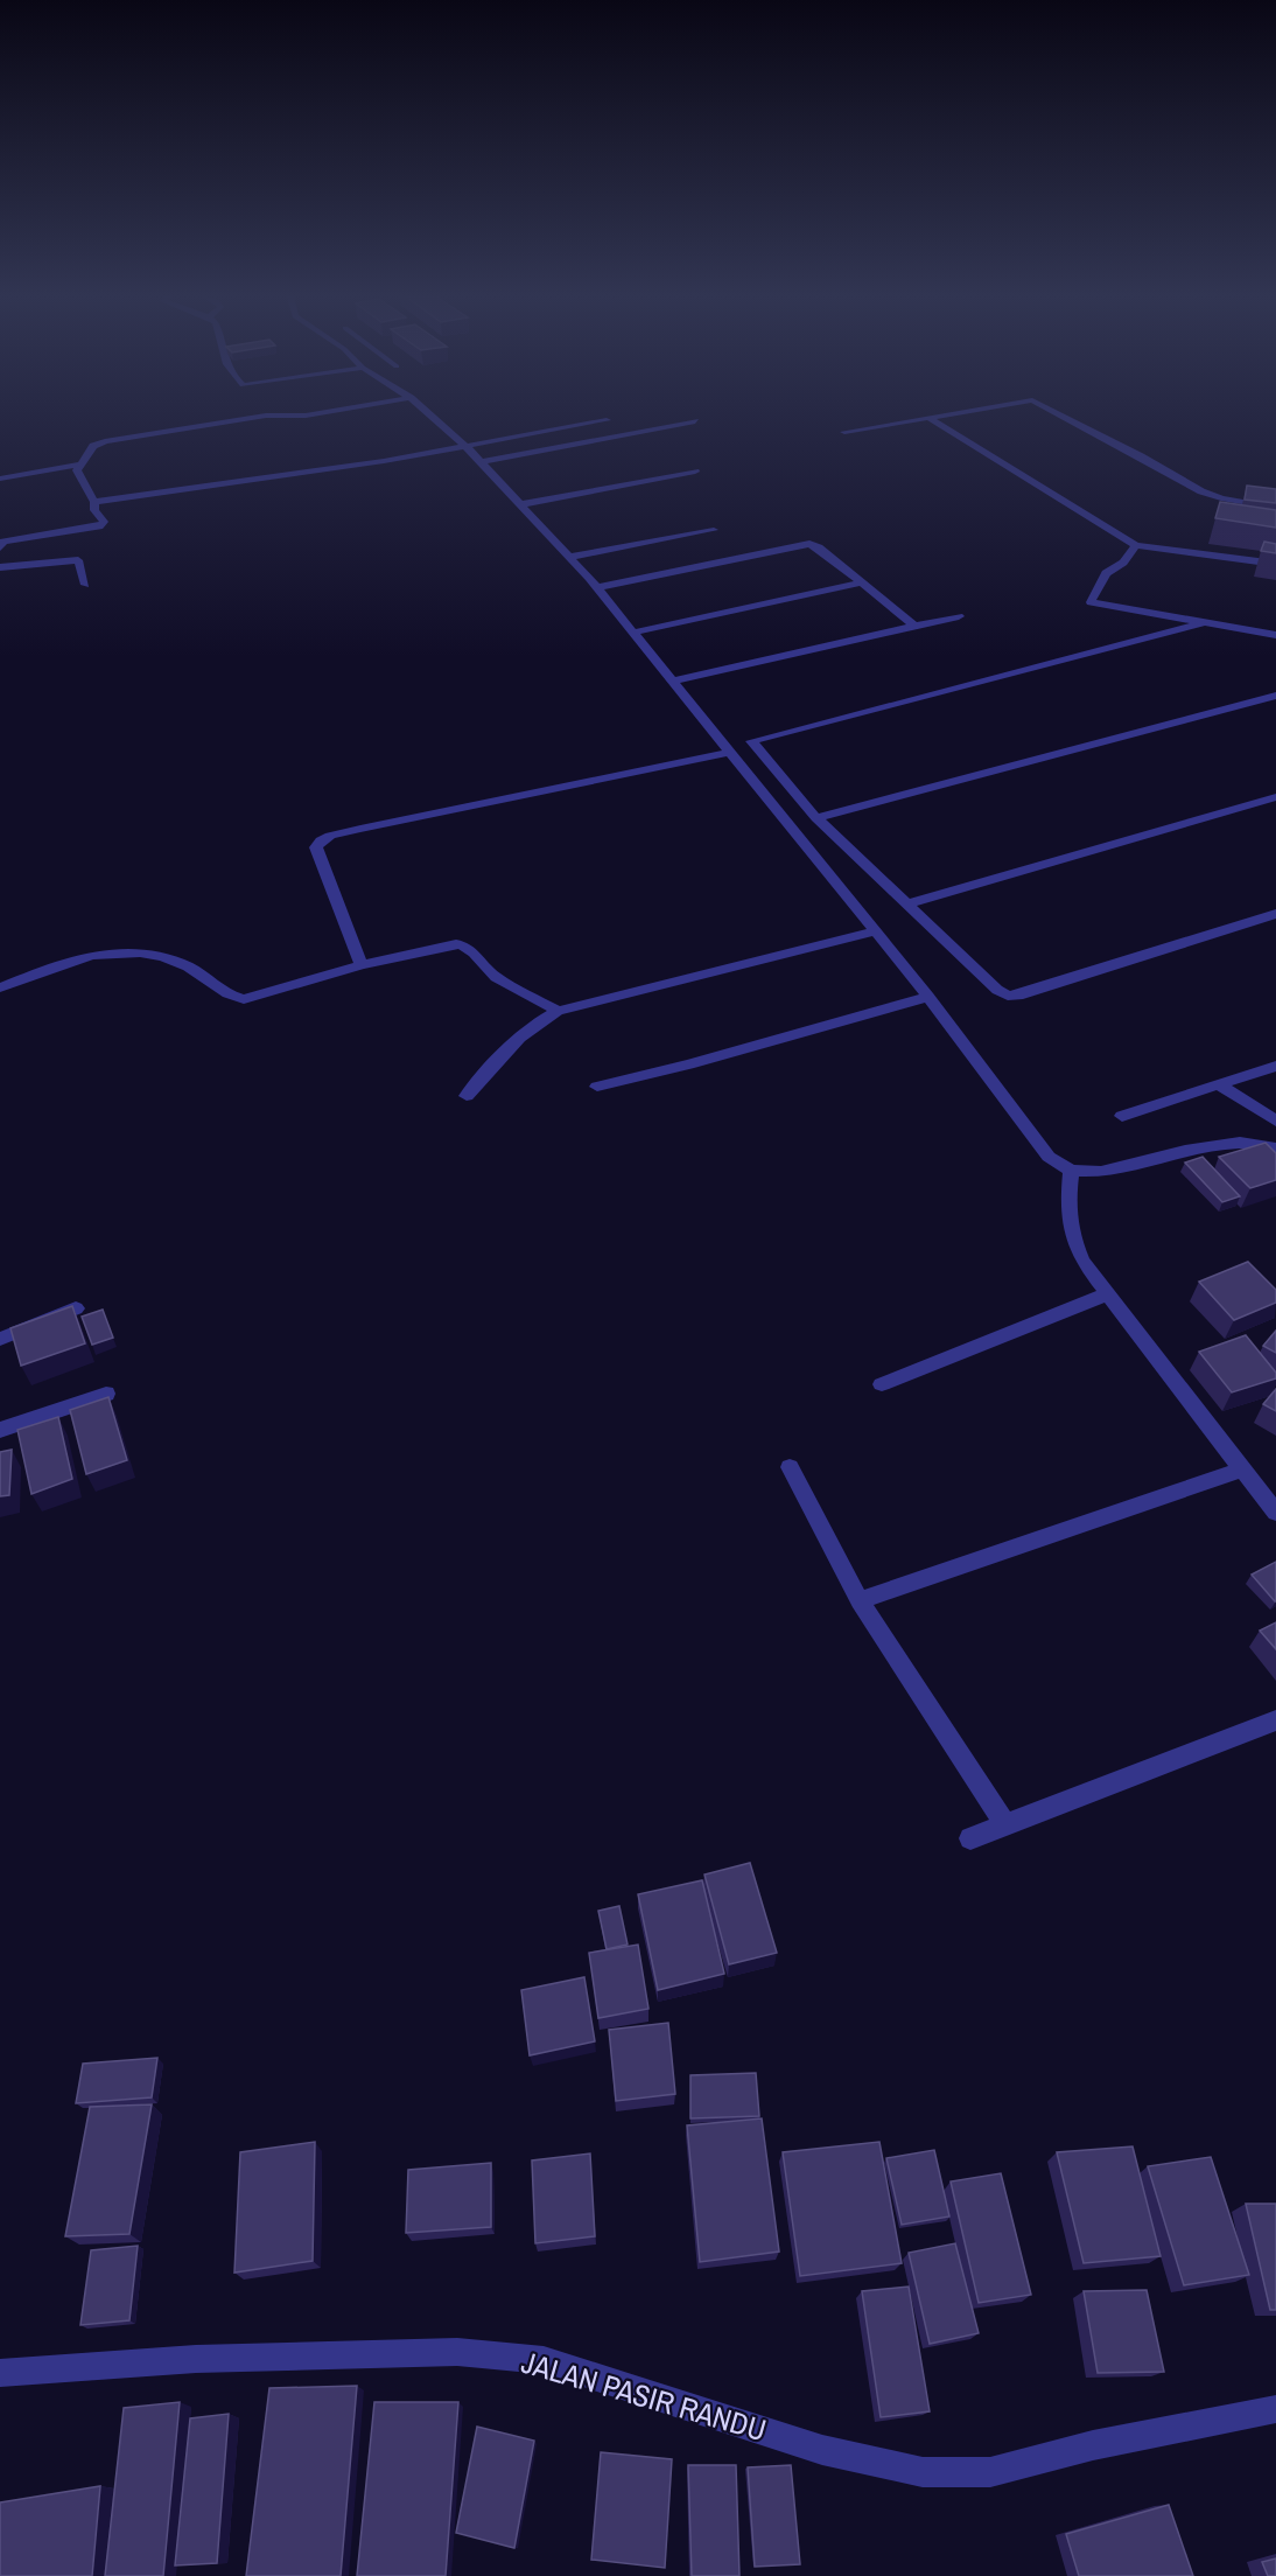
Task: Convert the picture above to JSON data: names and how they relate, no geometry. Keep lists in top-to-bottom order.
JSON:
{
  "streets": {
    "street": ["JALAN PASIR RANDU"]
  }
}
